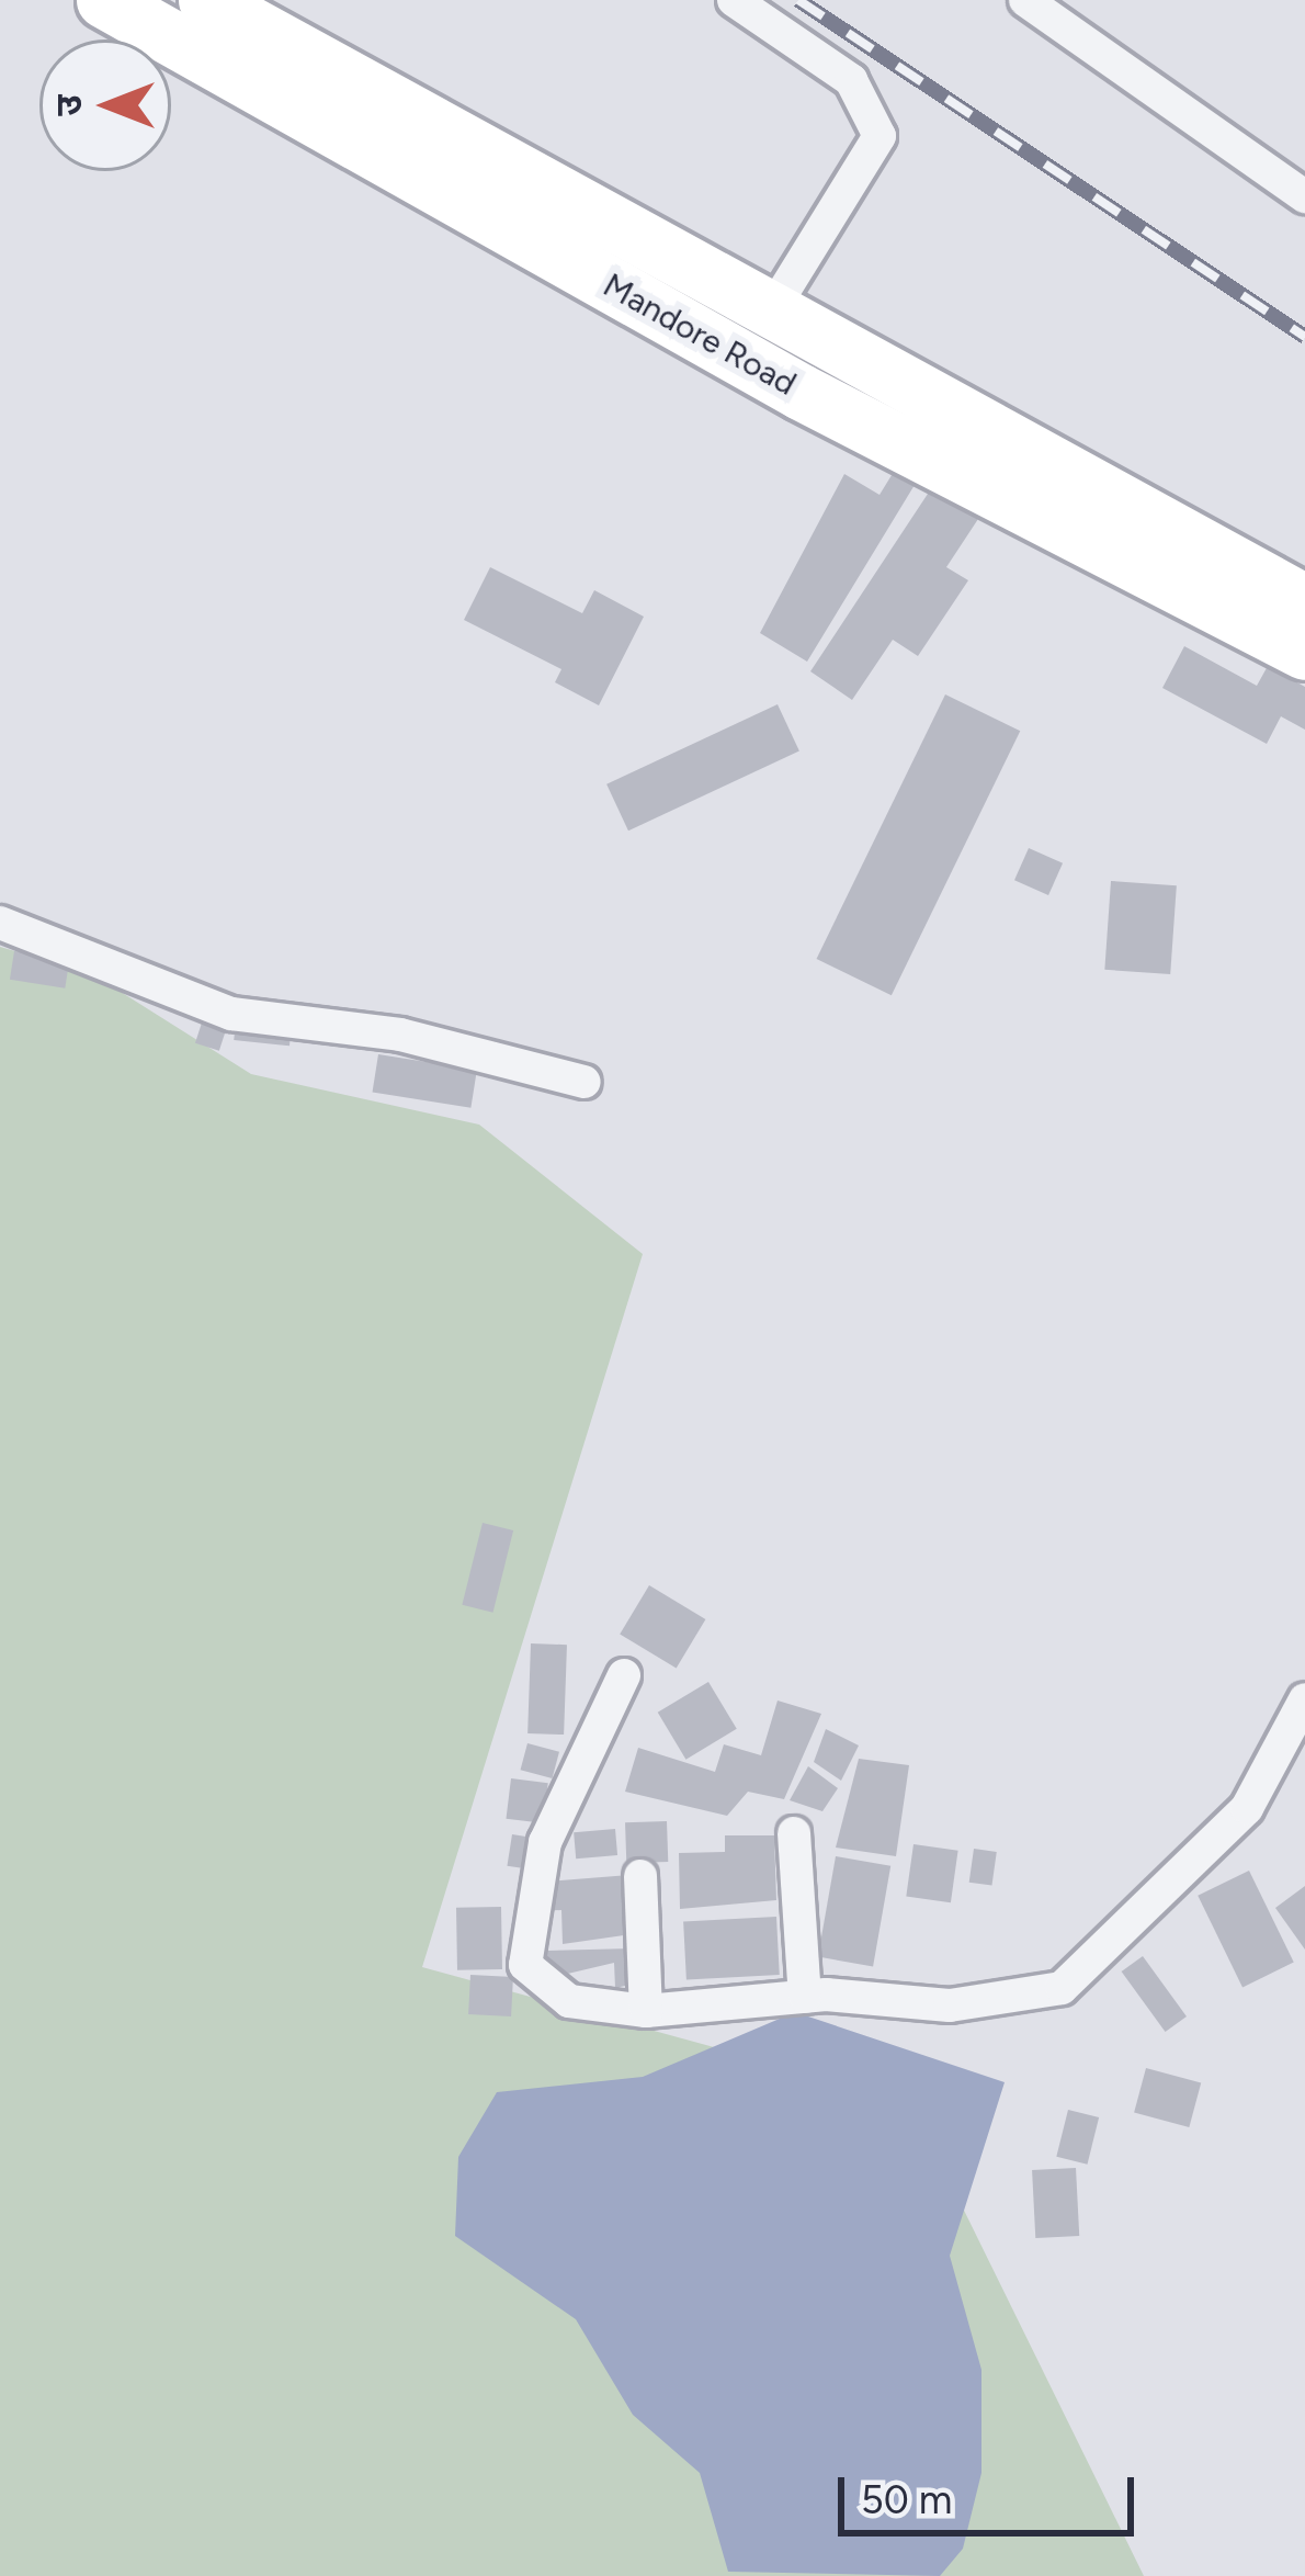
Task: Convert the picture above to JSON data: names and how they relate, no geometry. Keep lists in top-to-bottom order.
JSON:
{
  "streets": {
    "highway": ["Mandore Road"]
  },
  "scale_bar": "50 m",
  "north": "left"
}
